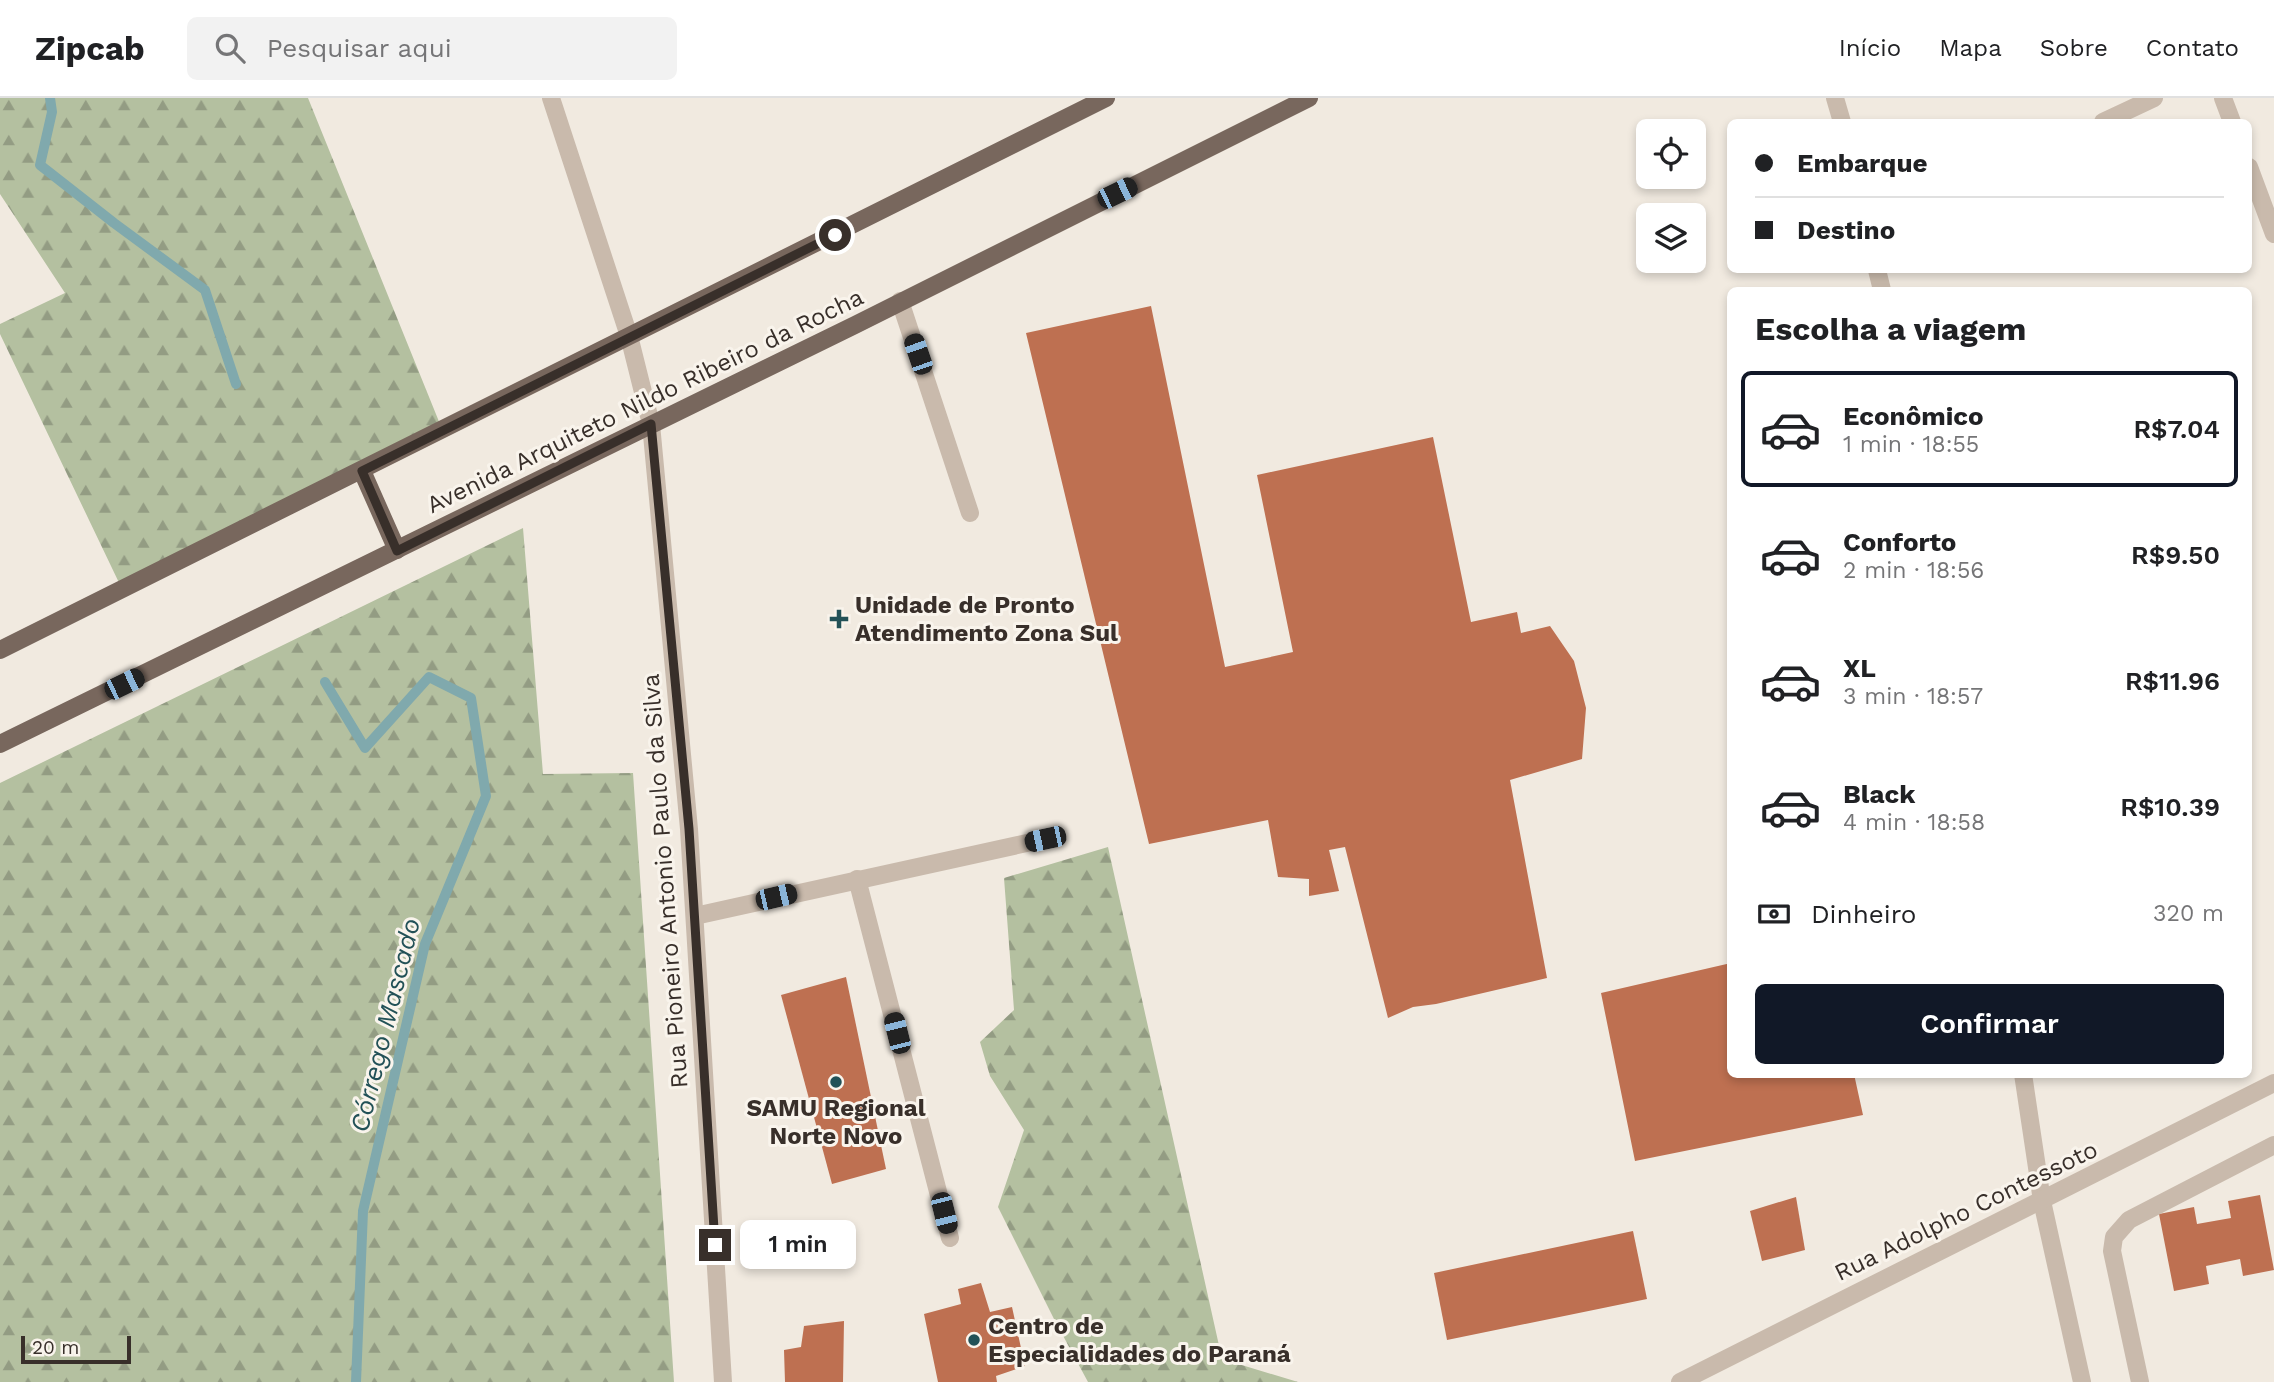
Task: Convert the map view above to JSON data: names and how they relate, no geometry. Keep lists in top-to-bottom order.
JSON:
{
  "streets": {
    "main road": ["Avenida Arquiteto Nildo Ribeiro da Rocha"],
    "street": ["Rua Pioneiro Antonio Paulo da Silva", "Rua Adolpho Contessoto"]
  },
  "crossings": [
    ["Avenida Arquiteto Nildo Ribeiro da Rocha", "Rua Pioneiro Antonio Paulo da Silva"]
  ],
  "water": ["Córrego Mascado"],
  "places": {
    "health": ["Unidade de Pronto Atendimento Zona Sul"],
    "other": ["SAMU Regional Norte Novo", "Centro de Especialidades do Paraná"]
  },
  "scale_bar": "20 m",
  "page": {
    "header": "Zipcab",
    "search": "Pesquisar aqui",
    "nav": [
      "Início",
      "Mapa",
      "Sobre",
      "Contato"
    ],
    "banner": ["Embarque", "Destino"],
    "heading": "Escolha a viagem",
    "list": [
      {
        "name": "Econômico",
        "note": "1 min · 18:55",
        "value": "R$7.04"
      },
      {
        "name": "Conforto",
        "note": "2 min · 18:56",
        "value": "R$9.50"
      },
      {
        "name": "XL",
        "note": "3 min · 18:57",
        "value": "R$11.96"
      },
      {
        "name": "Black",
        "note": "4 min · 18:58",
        "value": "R$10.39"
      }
    ],
    "pay": ["Dinheiro", "320 m"],
    "buttons": "Confirmar",
    "bubble": "1 min",
    "scale": "20 m"
  }
}
